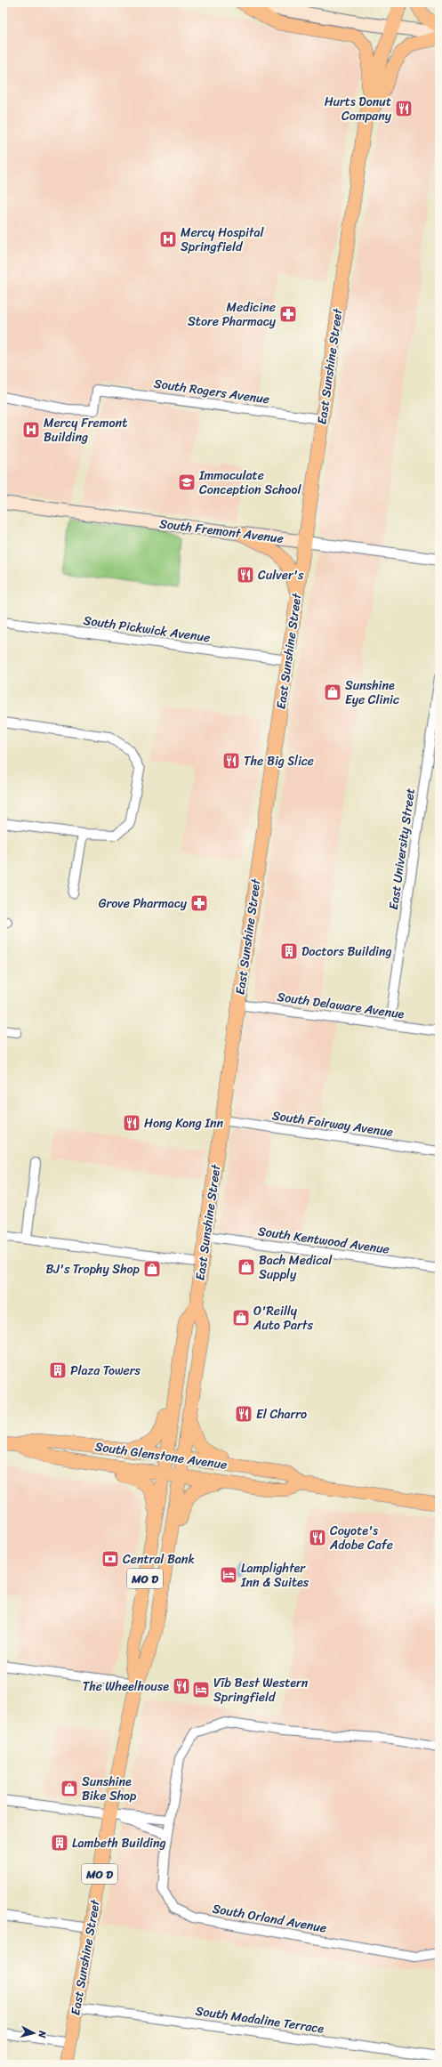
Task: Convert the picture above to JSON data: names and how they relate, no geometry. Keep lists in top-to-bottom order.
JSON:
{
  "streets": {
    "main road": [
      "East Sunshine Street",
      "South Fremont Avenue",
      "South Glenstone Avenue",
      "MO D"
    ],
    "street": [
      "South Rogers Avenue",
      "South Pickwick Avenue",
      "East University Street",
      "South Delaware Avenue",
      "South Fairway Avenue",
      "South Kentwood Avenue",
      "South Orland Avenue",
      "South Madaline Terrace"
    ]
  },
  "crossings": [
    ["East Sunshine Street", "South Rogers Avenue"],
    ["East Sunshine Street", "South Fremont Avenue"],
    ["East Sunshine Street", "South Pickwick Avenue"],
    ["East Sunshine Street", "South Delaware Avenue"],
    ["East Sunshine Street", "South Fairway Avenue"],
    ["East Sunshine Street", "South Kentwood Avenue"],
    ["East Sunshine Street", "South Glenstone Avenue"],
    ["East Sunshine Street", "South Madaline Terrace"],
    ["East University Street", "South Delaware Avenue"]
  ],
  "places": {
    "restaurant": [
      "Hurts Donut Company",
      "Culver's",
      "The Big Slice",
      "Hong Kong Inn",
      "El Charro",
      "Coyote's Adobe Cafe",
      "The Wheelhouse"
    ],
    "hospital": ["Mercy Hospital Springfield", "Mercy Fremont Building"],
    "pharmacy": ["Medicine Store Pharmacy", "Grove Pharmacy"],
    "school or university": ["Immaculate Conception School"],
    "shop": [
      "Sunshine Eye Clinic",
      "Bach Medical Supply",
      "BJ's Trophy Shop",
      "O'Reilly Auto Parts",
      "Sunshine Bike Shop"
    ],
    "building": ["Doctors Building", "Plaza Towers", "Lambeth Building"],
    "bank": ["Central Bank"],
    "hotel": ["Lamplighter Inn & Suites", "Vīb Best Western Springfield"]
  },
  "north": "right"
}
